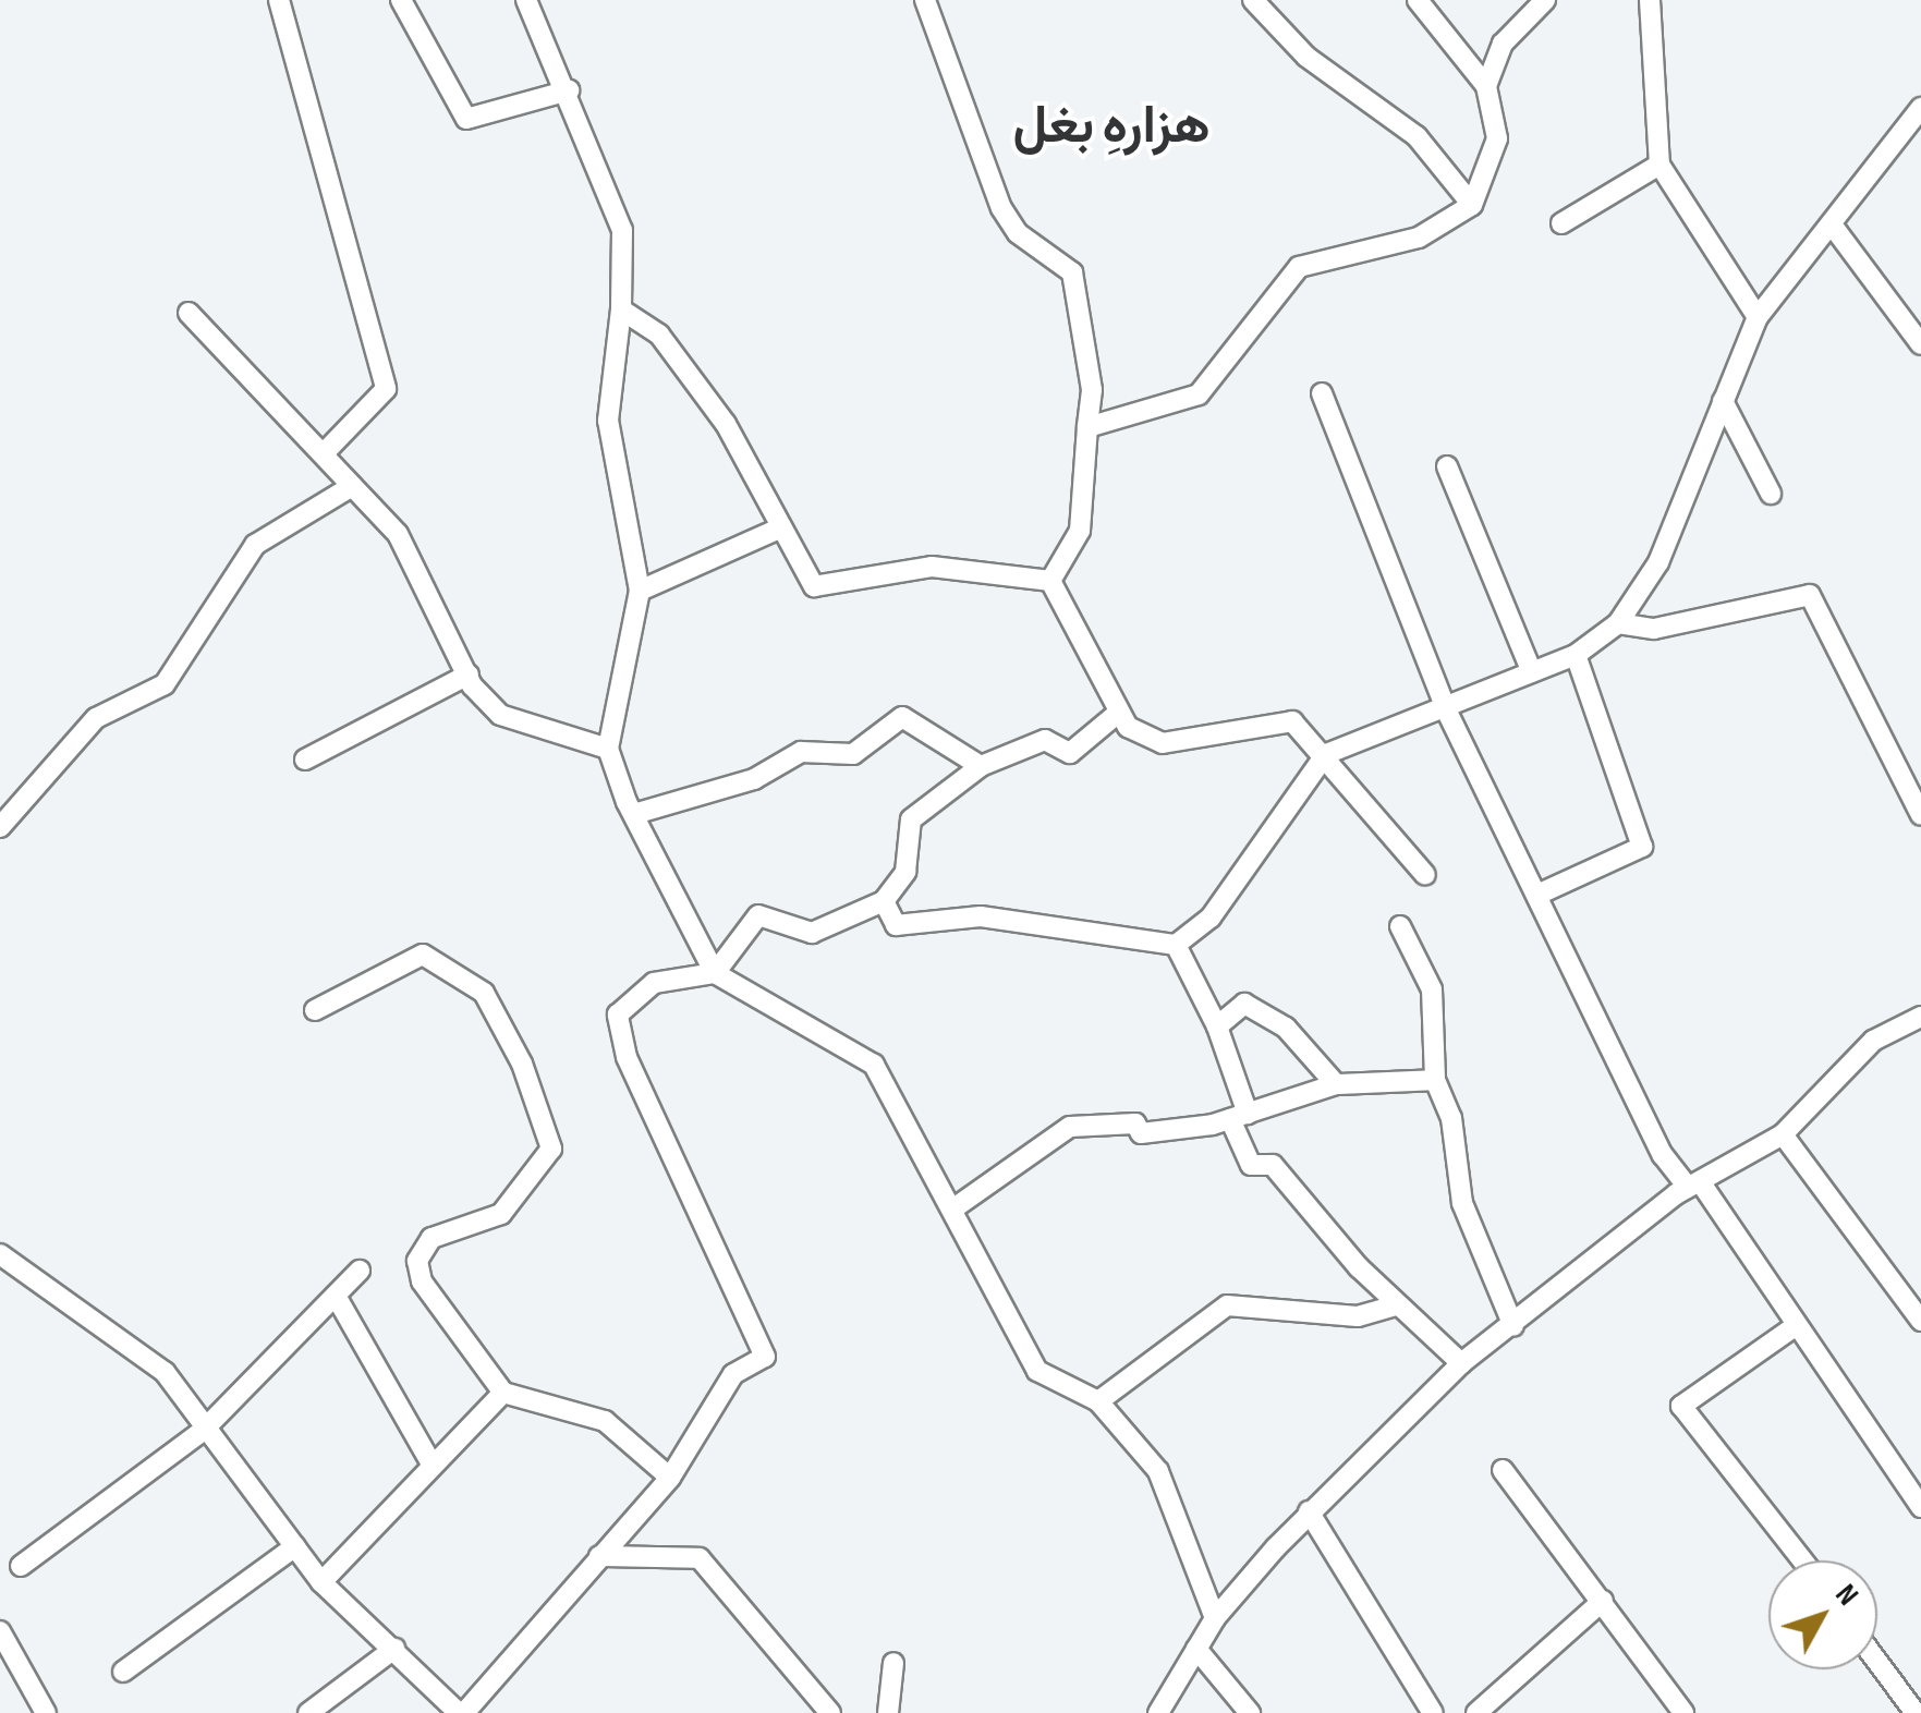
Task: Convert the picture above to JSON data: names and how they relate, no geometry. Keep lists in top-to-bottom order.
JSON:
{
  "districts": ["هزارهِ بغل"],
  "north": "top right"
}
